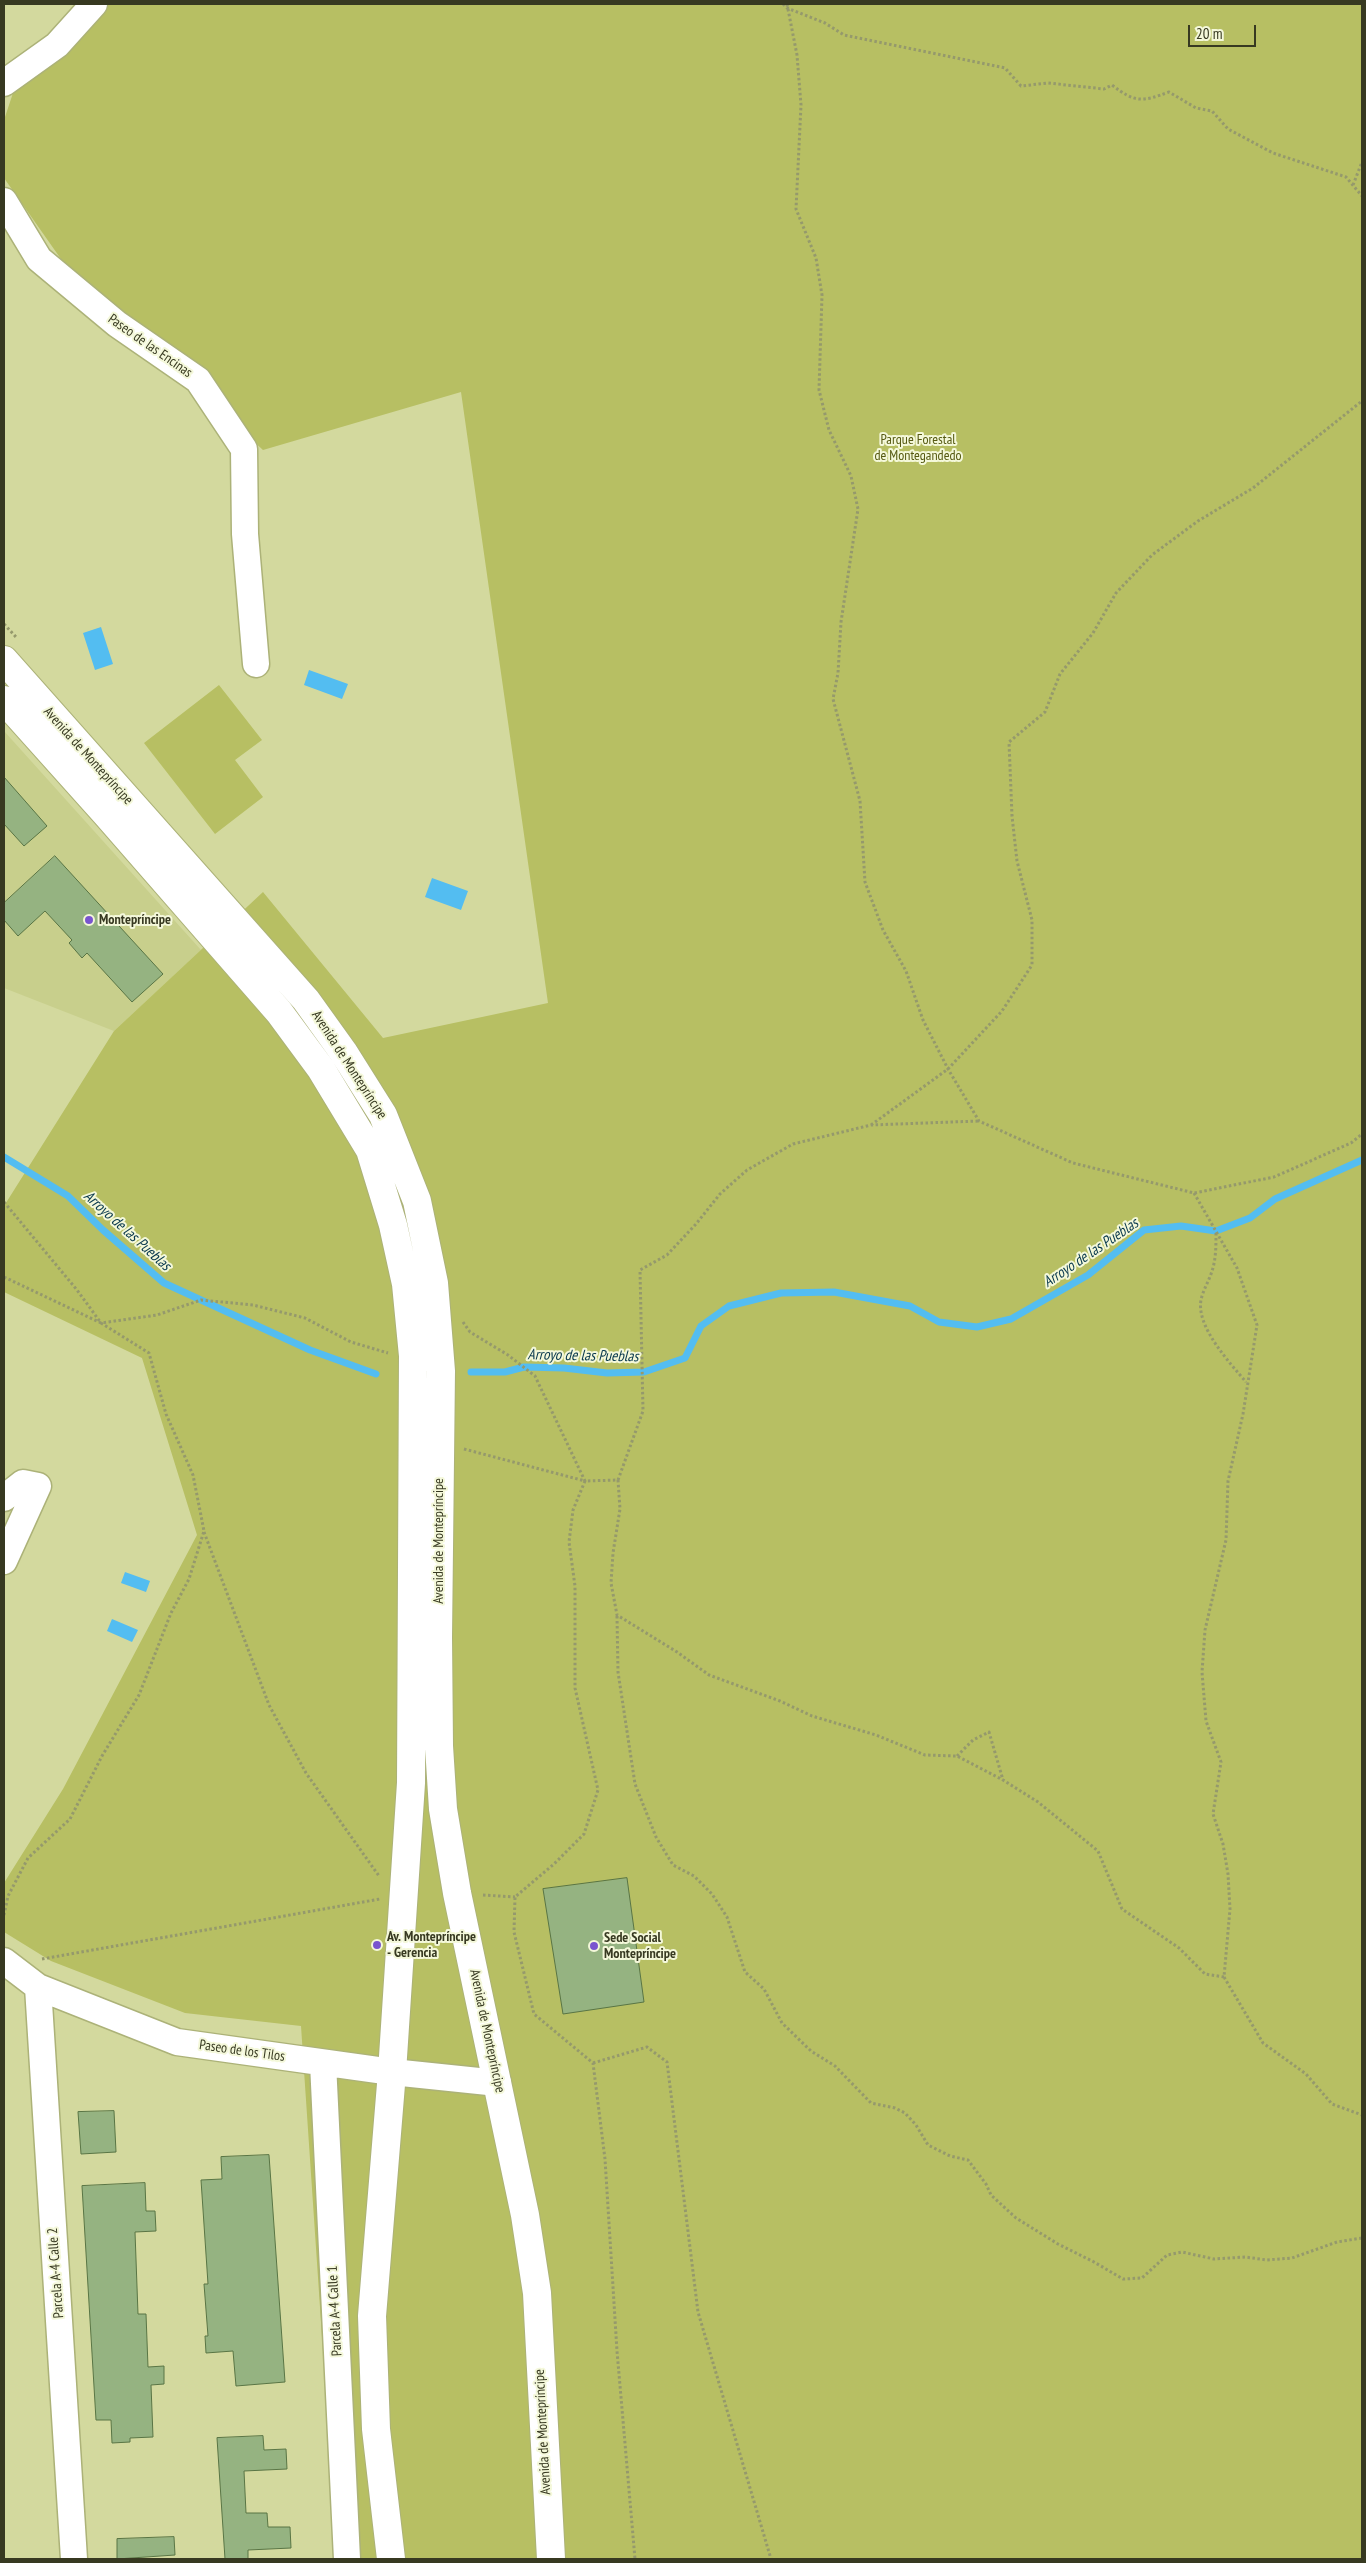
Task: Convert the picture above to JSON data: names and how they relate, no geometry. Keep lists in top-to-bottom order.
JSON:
{
  "streets": {
    "street": [
      "Paseo de las Encinas",
      "Avenida de Montepríncipe",
      "Paseo de los Tilos",
      "Parcela A-4 Calle 2",
      "Parcela A-4 Calle 1"
    ]
  },
  "crossings": [
    ["Avenida de Montepríncipe", "Paseo de los Tilos"],
    ["Paseo de los Tilos", "Parcela A-4 Calle 2"],
    ["Paseo de los Tilos", "Parcela A-4 Calle 1"]
  ],
  "water": ["Arroyo de las Pueblas"],
  "parks": ["Parque Forestal de Montegandedo"],
  "places": ["Montepríncipe", "Av. Montepríncipe - Gerencia", "Sede Social Montepríncipe"],
  "scale_bar": "20 m"
}
